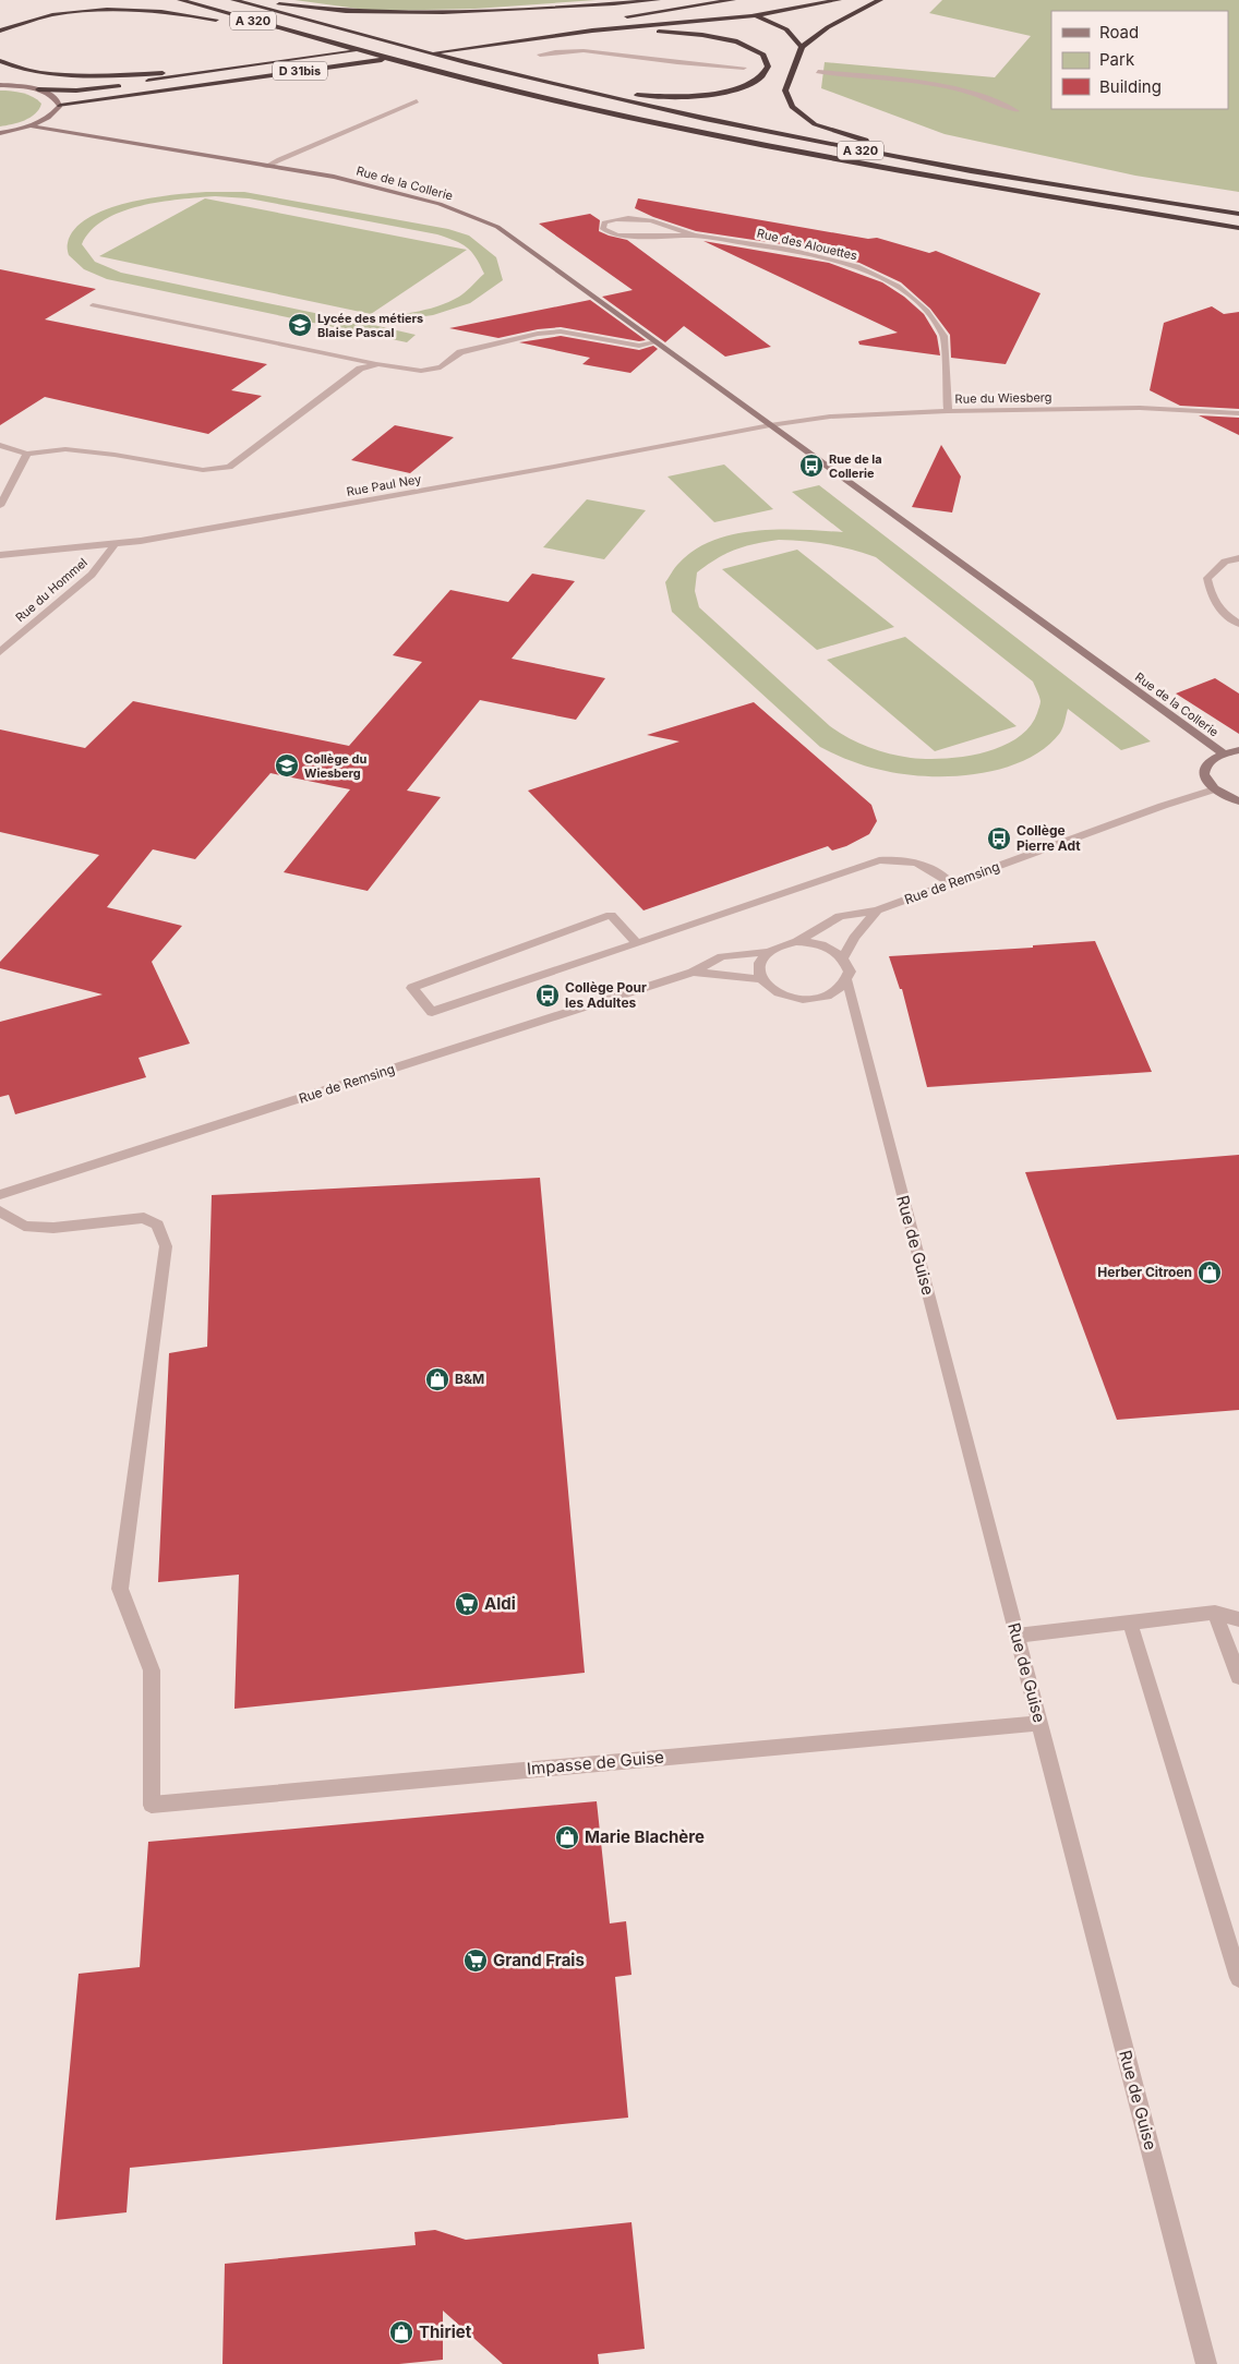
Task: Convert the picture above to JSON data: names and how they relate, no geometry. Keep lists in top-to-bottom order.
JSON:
{
  "streets": {
    "highway": ["A 320", "D 31bis"],
    "street": [
      "Rue de la Collerie",
      "Rue des Alouettes",
      "Rue du Wiesberg",
      "Rue Paul Ney",
      "Rue du Hommel",
      "Rue de Remsing",
      "Rue de Guise",
      "Impasse de Guise"
    ]
  },
  "crossings": [
    ["Rue de la Collerie", "Rue du Wiesberg"],
    ["Rue de la Collerie", "Rue Paul Ney"],
    ["Rue des Alouettes", "Rue du Wiesberg"],
    ["Rue du Wiesberg", "Rue Paul Ney"],
    ["Rue Paul Ney", "Rue du Hommel"],
    ["Rue de Remsing", "Rue de Guise"],
    ["Rue de Guise", "Impasse de Guise"]
  ],
  "places": {
    "school or university": ["Lycée des métiers Blaise Pascal", "Collège du Wiesberg"],
    "bus stop": ["Rue de la Collerie", "Collège Pierre Adt", "Collège Pour les Adultes"],
    "shop": [
      "Herber Citroen",
      "B&M",
      "Marie Blachère",
      "Thiriet"
    ],
    "supermarket": ["Aldi", "Grand Frais"]
  },
  "legend": ["Road", "Park", "Building"]
}
